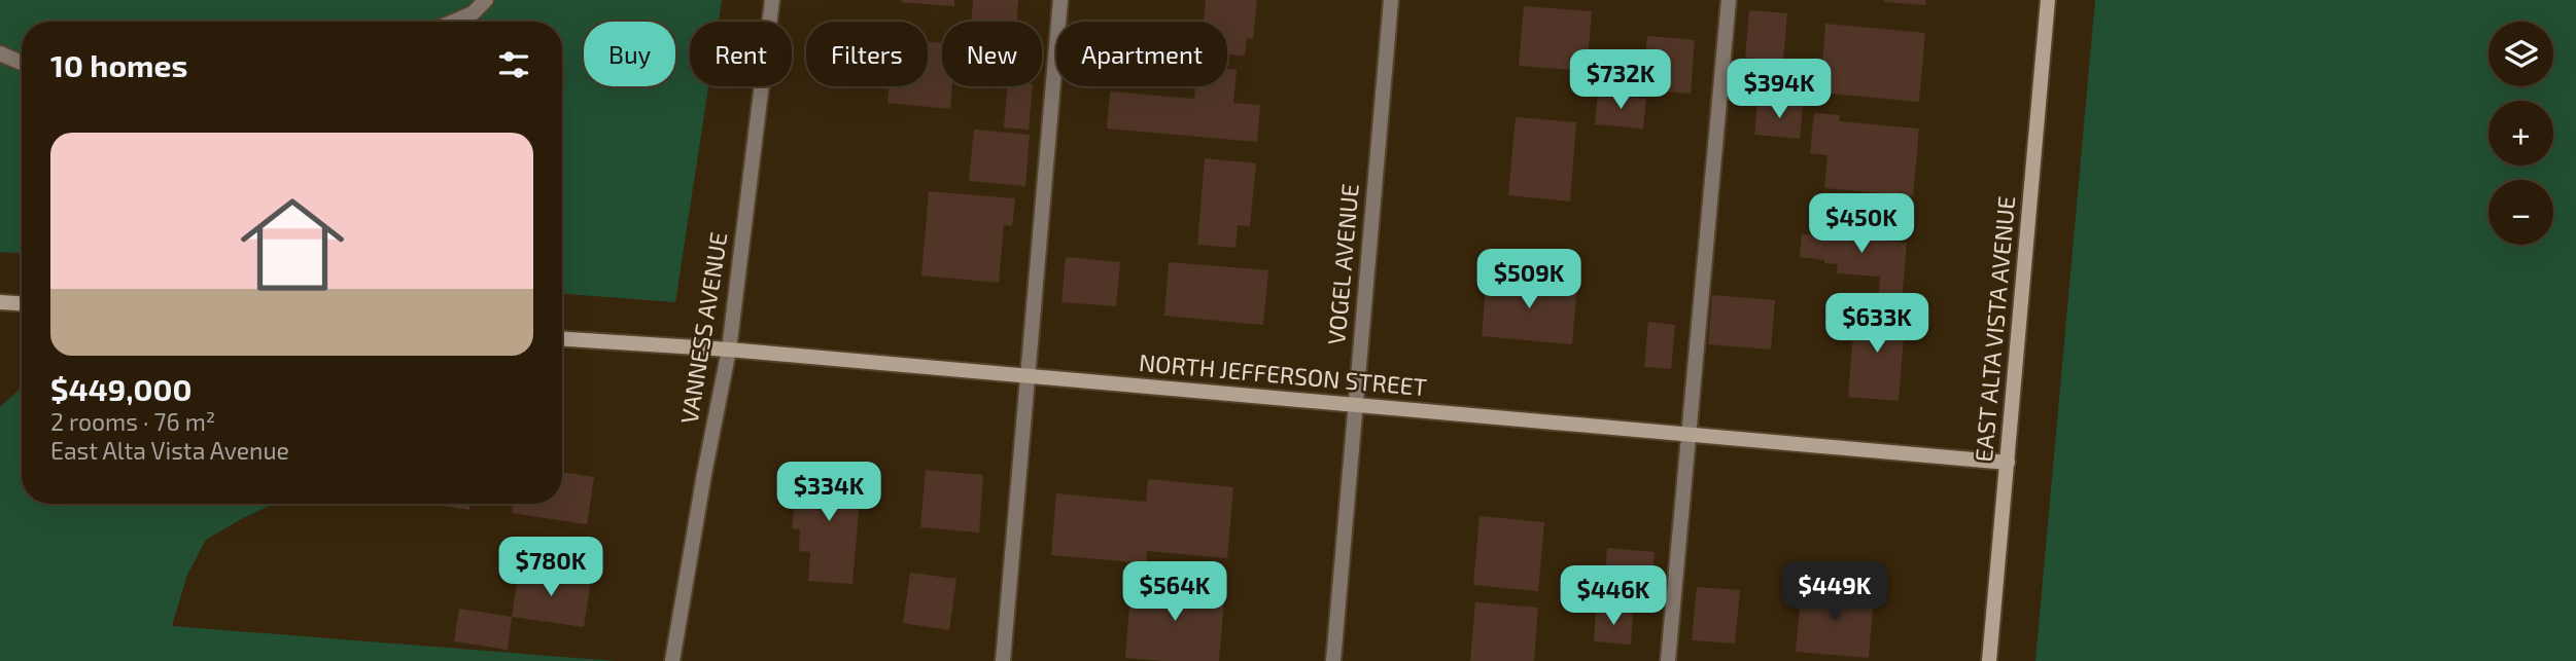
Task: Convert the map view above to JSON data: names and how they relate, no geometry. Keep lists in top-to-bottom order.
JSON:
{
  "streets": {
    "street": [
      "VOGEL AVENUE",
      "VANNESS AVENUE",
      "EAST ALTA VISTA AVENUE",
      "NORTH JEFFERSON STREET"
    ]
  },
  "crossings": [
    ["VOGEL AVENUE", "NORTH JEFFERSON STREET"],
    ["VANNESS AVENUE", "NORTH JEFFERSON STREET"],
    ["EAST ALTA VISTA AVENUE", "NORTH JEFFERSON STREET"]
  ],
  "page": {
    "map_buttons": ["+", "−"],
    "chip": [
      "Buy",
      "Rent",
      "Filters",
      "New",
      "Apartment"
    ],
    "heading": "10 homes",
    "price": [
      "$732K",
      "$394K",
      "$450K",
      "$509K",
      "$633K",
      "$334K",
      "$780K",
      "$564K",
      "$449K",
      "$446K"
    ],
    "list": [
      {
        "name": "$449,000",
        "note": "2 rooms · 76 m² · East Alta Vista Avenue"
      }
    ]
  }
}
